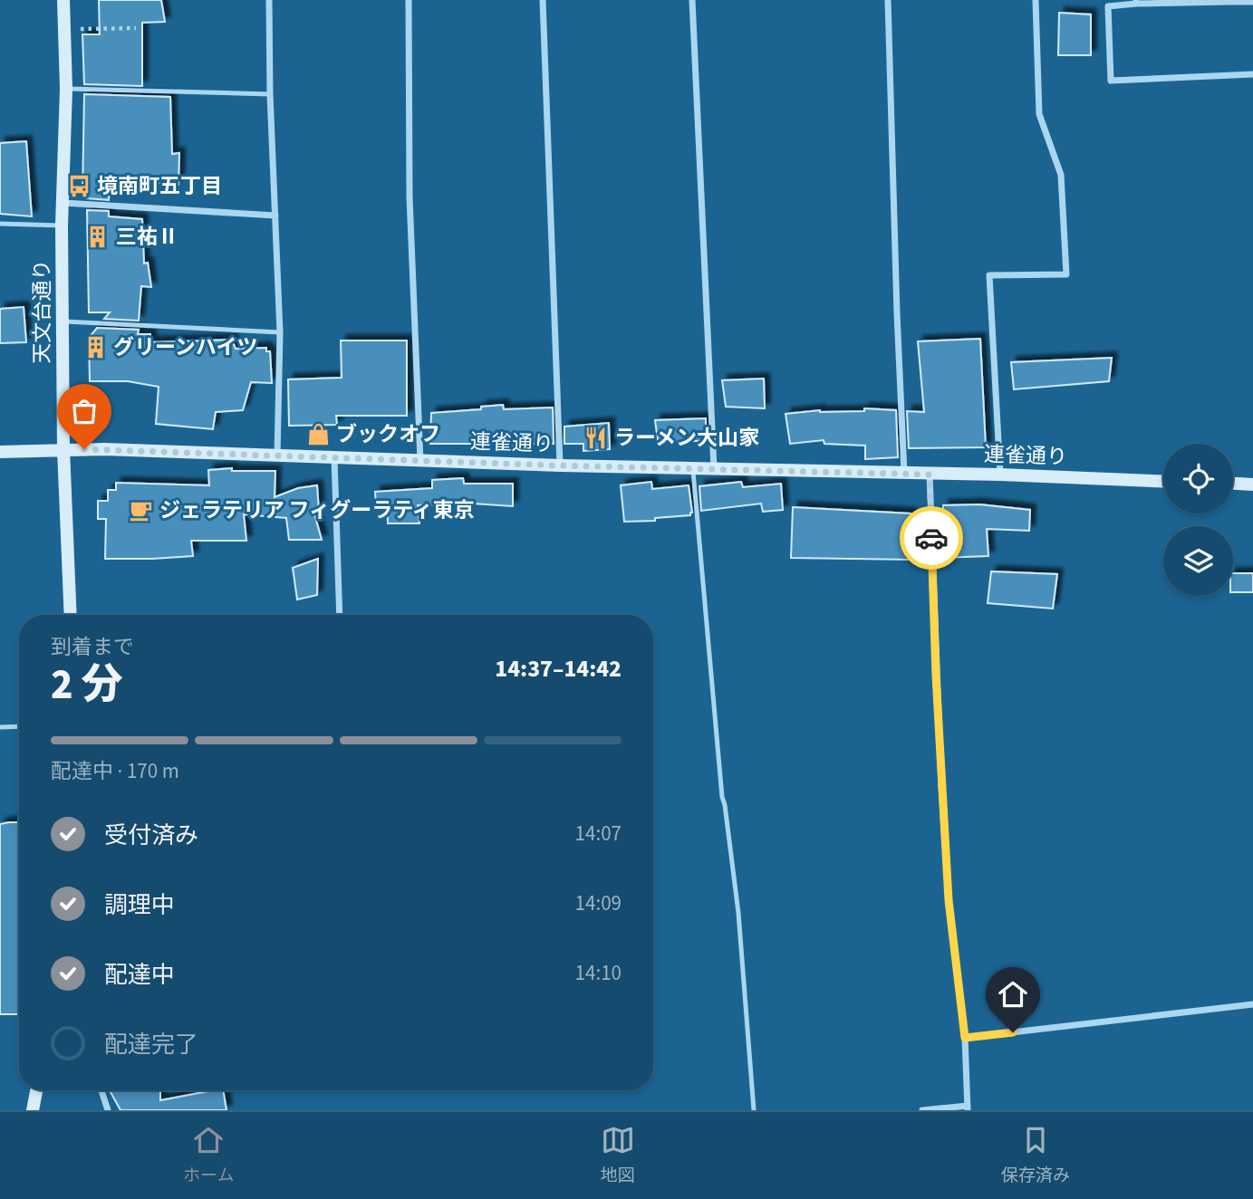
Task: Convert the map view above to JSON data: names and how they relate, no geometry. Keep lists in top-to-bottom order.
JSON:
{
  "streets": {
    "main road": ["天文台通り", "連雀通り"]
  },
  "crossings": [
    ["天文台通り", "連雀通り"]
  ],
  "places": {
    "bus stop": ["境南町五丁目"],
    "building": ["三祐Ⅱ", "グリーンハイツ"],
    "shop": ["ブックオフ"],
    "restaurant": ["ラーメン大山家"],
    "cafe": ["ジェラテリア フィグーラティ東京"]
  },
  "page": {
    "heading": ["2 分", "到着まで", "14:37–14:42"],
    "bar": "配達中 · 170 m",
    "list": [
      ["受付済み", "14:07"],
      ["調理中", "14:09"],
      ["配達中", "14:10"],
      "配達完了"
    ],
    "tabs": ["ホーム", "地図", "保存済み"]
  }
}
